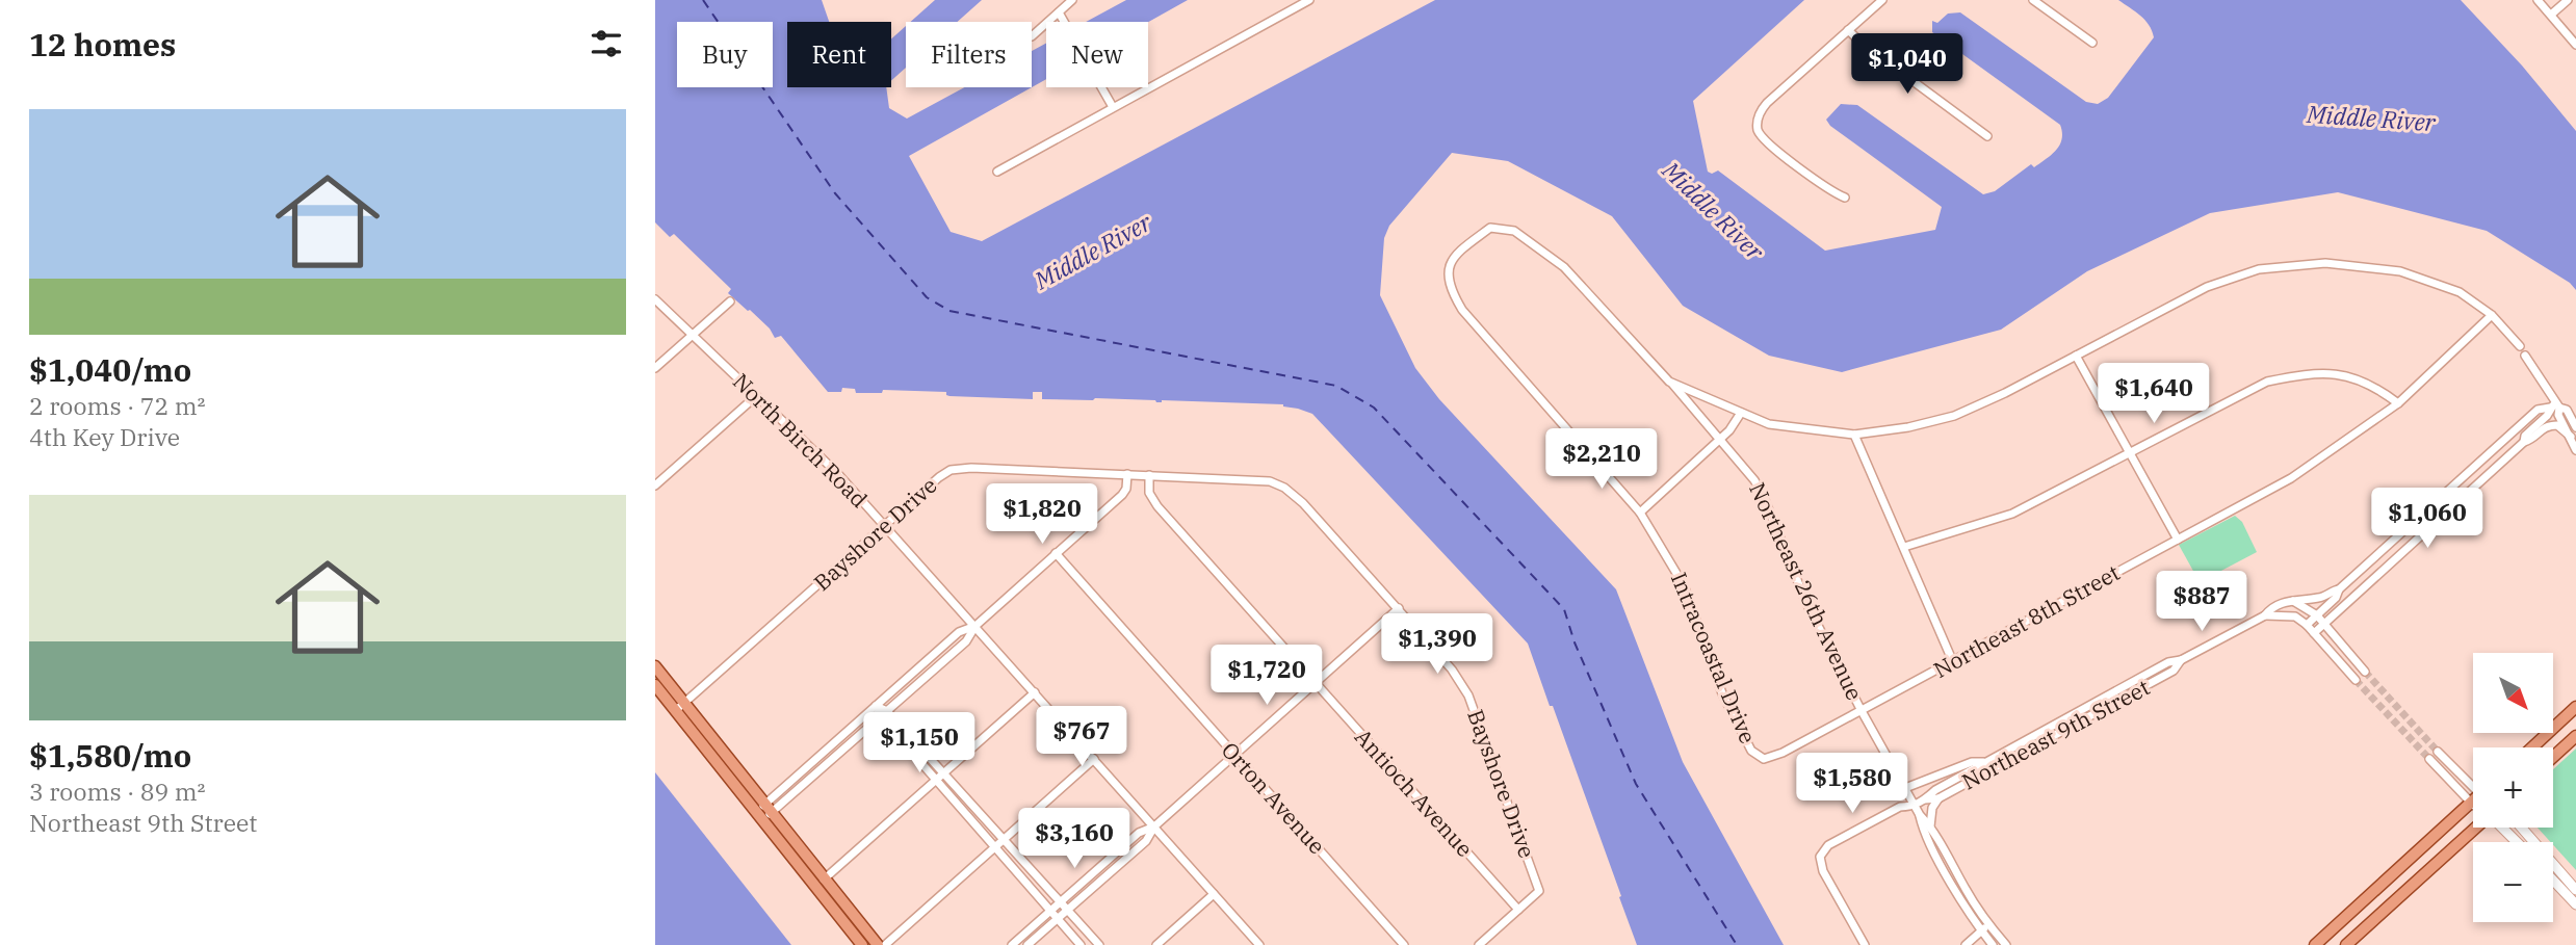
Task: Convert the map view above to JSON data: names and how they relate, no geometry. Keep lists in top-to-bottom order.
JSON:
{
  "streets": {
    "street": [
      "North Birch Road",
      "Bayshore Drive",
      "Northeast 26th Avenue",
      "Northeast 8th Street",
      "Intracoastal Drive",
      "Northeast 9th Street",
      "Antioch Avenue",
      "Orton Avenue"
    ]
  },
  "crossings": [
    ["North Birch Road", "Bayshore Drive"],
    ["Bayshore Drive", "Antioch Avenue"],
    ["Northeast 26th Avenue", "Northeast 8th Street"],
    ["Northeast 26th Avenue", "Intracoastal Drive"],
    ["Northeast 26th Avenue", "Northeast 9th Street"],
    ["Northeast 8th Street", "Intracoastal Drive"]
  ],
  "water": ["Middle River"],
  "north": "bottom right",
  "page": {
    "heading": "12 homes",
    "chip": [
      "Buy",
      "Rent",
      "Filters",
      "New"
    ],
    "price": [
      "$1,040",
      "$1,640",
      "$2,210",
      "$1,820",
      "$1,060",
      "$887",
      "$1,390",
      "$1,720",
      "$767",
      "$1,150",
      "$1,580",
      "$3,160"
    ],
    "list": [
      {
        "name": "$1,040/mo",
        "note": "2 rooms · 72 m² · 4th Key Drive"
      },
      {
        "name": "$1,580/mo",
        "note": "3 rooms · 89 m² · Northeast 9th Street"
      }
    ],
    "map_buttons": ["+", "−"]
  }
}
